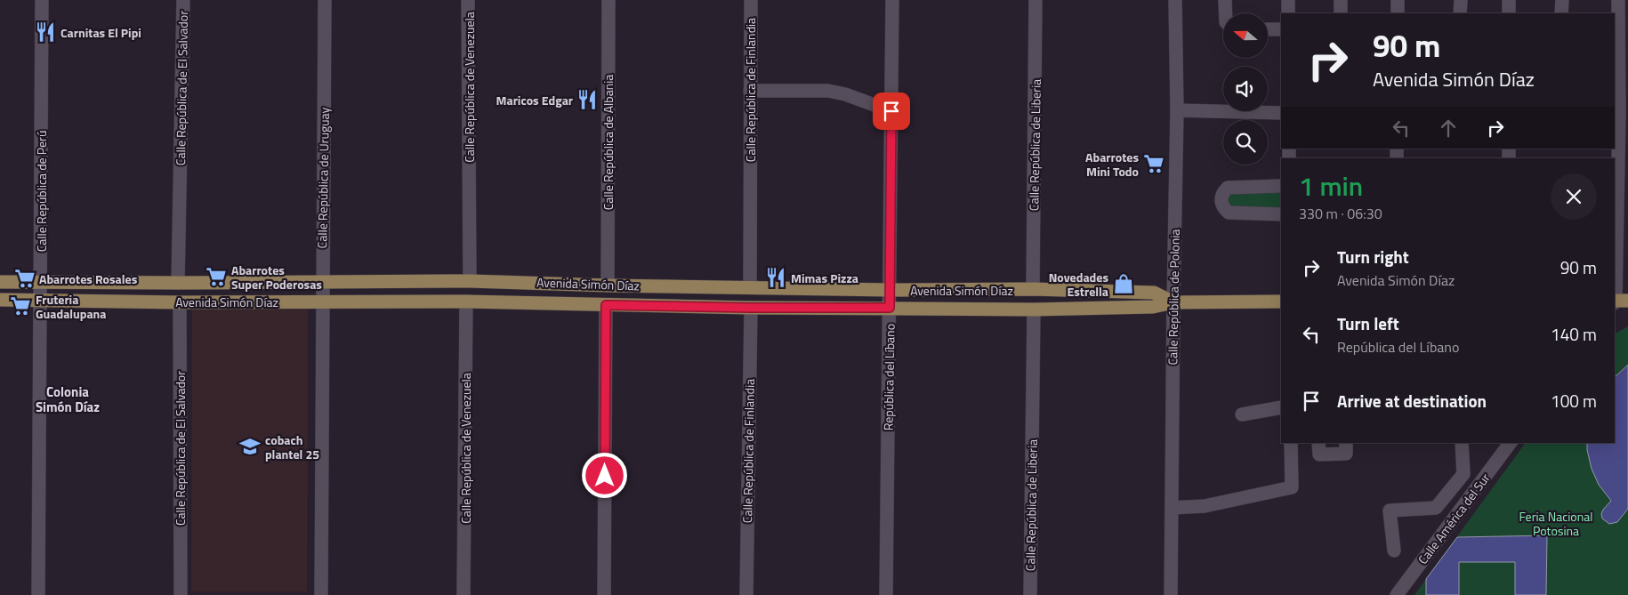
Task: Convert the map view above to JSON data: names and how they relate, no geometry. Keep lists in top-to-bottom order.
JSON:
{
  "streets": {
    "main road": ["Avenida Simón Díaz"],
    "street": [
      "Calle República de Venezuela",
      "Calle República de El Salvador",
      "Calle República de Finlandia",
      "Calle República de Albania",
      "Calle República de Liberia",
      "Calle República de Uruguay",
      "Calle República de Perú",
      "Calle República de Polonia",
      "República del Líbano",
      "Calle América del Sur"
    ]
  },
  "crossings": [
    ["Calle República de Venezuela", "Avenida Simón Díaz"],
    ["Calle República de El Salvador", "Avenida Simón Díaz"],
    ["Calle República de Finlandia", "Avenida Simón Díaz"],
    ["Calle República de Albania", "Avenida Simón Díaz"],
    ["Calle República de Liberia", "Avenida Simón Díaz"],
    ["Calle República de Uruguay", "Avenida Simón Díaz"],
    ["Calle República de Perú", "Avenida Simón Díaz"],
    ["Avenida Simón Díaz", "Calle República de Polonia"],
    ["Avenida Simón Díaz", "República del Líbano"]
  ],
  "districts": ["Colonia Simón Díaz"],
  "parks": ["Feria Nacional Potosina"],
  "places": {
    "restaurant": ["Carnitas El Pipi", "Maricos Edgar", "Mimas Pizza"],
    "supermarket": [
      "Abarrotes Mini Todo",
      "Abarrotes Super Poderosas",
      "Abarrotes Rosales",
      "Fruteria Guadalupana"
    ],
    "shop": ["Novedades Estrella"],
    "school or university": ["cobach plantel 25"]
  },
  "north": "left",
  "page": {
    "turn": ["90 m", "Avenida Simón Díaz"],
    "heading": ["1 min", "330 m · 06:30"],
    "list": [
      {
        "name": "Turn right",
        "note": "Avenida Simón Díaz",
        "value": "90 m"
      },
      {
        "name": "Turn left",
        "note": "República del Líbano",
        "value": "140 m"
      },
      {
        "name": "Arrive at destination",
        "value": "100 m"
      }
    ]
  }
}
